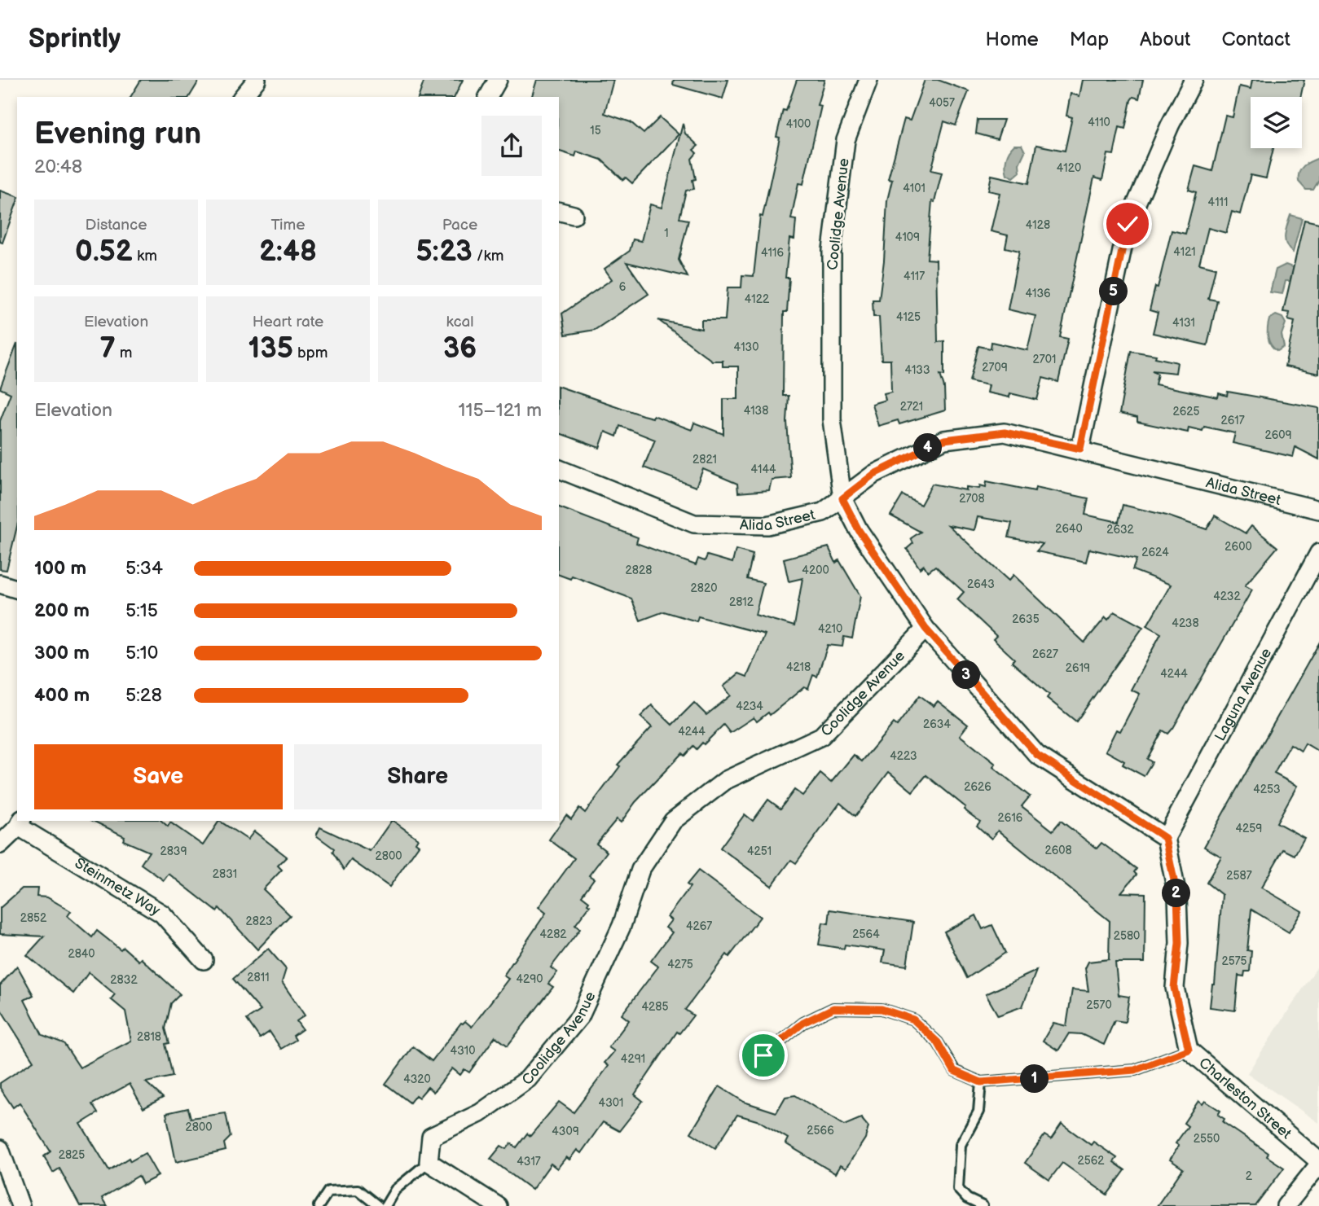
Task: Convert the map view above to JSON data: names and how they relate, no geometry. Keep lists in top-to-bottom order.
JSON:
{
  "streets": {
    "street": [
      "Coolidge Avenue",
      "Alida Street",
      "Laguna Avenue",
      "Steinmetz Way",
      "Charleston Street"
    ]
  },
  "crossings": [
    ["Coolidge Avenue", "Alida Street"],
    ["Laguna Avenue", "Charleston Street"]
  ],
  "house_numbers": [
    "4057",
    "4110",
    "4100",
    "15",
    "4120",
    "4101",
    "4111",
    "4128",
    "1",
    "4109",
    "4121",
    "4116",
    "4117",
    "6",
    "4136",
    "4122",
    "4125",
    "4131",
    "4130",
    "2701",
    "2709",
    "4133",
    "2721",
    "4138",
    "2625",
    "2617",
    "2609",
    "2821",
    "4144",
    "2708",
    "2640",
    "2632",
    "2600",
    "2624",
    "2828",
    "4200",
    "2643",
    "2820",
    "4232",
    "2812",
    "2635",
    "4238",
    "4210",
    "2627",
    "4218",
    "2619",
    "4244",
    "4234",
    "2634",
    "4244",
    "4223",
    "2626",
    "4253",
    "2616",
    "4259",
    "2608",
    "2839",
    "4251",
    "2800",
    "2831",
    "2587",
    "2852",
    "2823",
    "4267",
    "4282",
    "2564",
    "2580",
    "2840",
    "2575",
    "4275",
    "2811",
    "4290",
    "2832",
    "2570",
    "4285",
    "2818",
    "4310",
    "4291",
    "4320",
    "4301",
    "2800",
    "2566",
    "4309",
    "2550",
    "2825",
    "2562",
    "4317",
    "2"
  ],
  "page": {
    "header": "Sprintly",
    "nav": [
      "Home",
      "Map",
      "About",
      "Contact"
    ],
    "heading": ["Evening run", "20:48"],
    "stats": [
      ["Distance", "0.52 km"],
      ["Time", "2:48"],
      ["Pace", "5:23 /km"],
      ["Elevation", "7 m"],
      ["Heart rate", "135 bpm"],
      ["kcal", "36"]
    ],
    "pins": [
      "5",
      "4",
      "3",
      "2",
      "1"
    ],
    "chart": ["Elevation", "115–121 m"],
    "list": [
      {
        "name": "100 m",
        "note": "5:34"
      },
      {
        "name": "200 m",
        "note": "5:15"
      },
      {
        "name": "300 m",
        "note": "5:10"
      },
      {
        "name": "400 m",
        "note": "5:28"
      }
    ],
    "buttons": ["Save", "Share"]
  }
}
